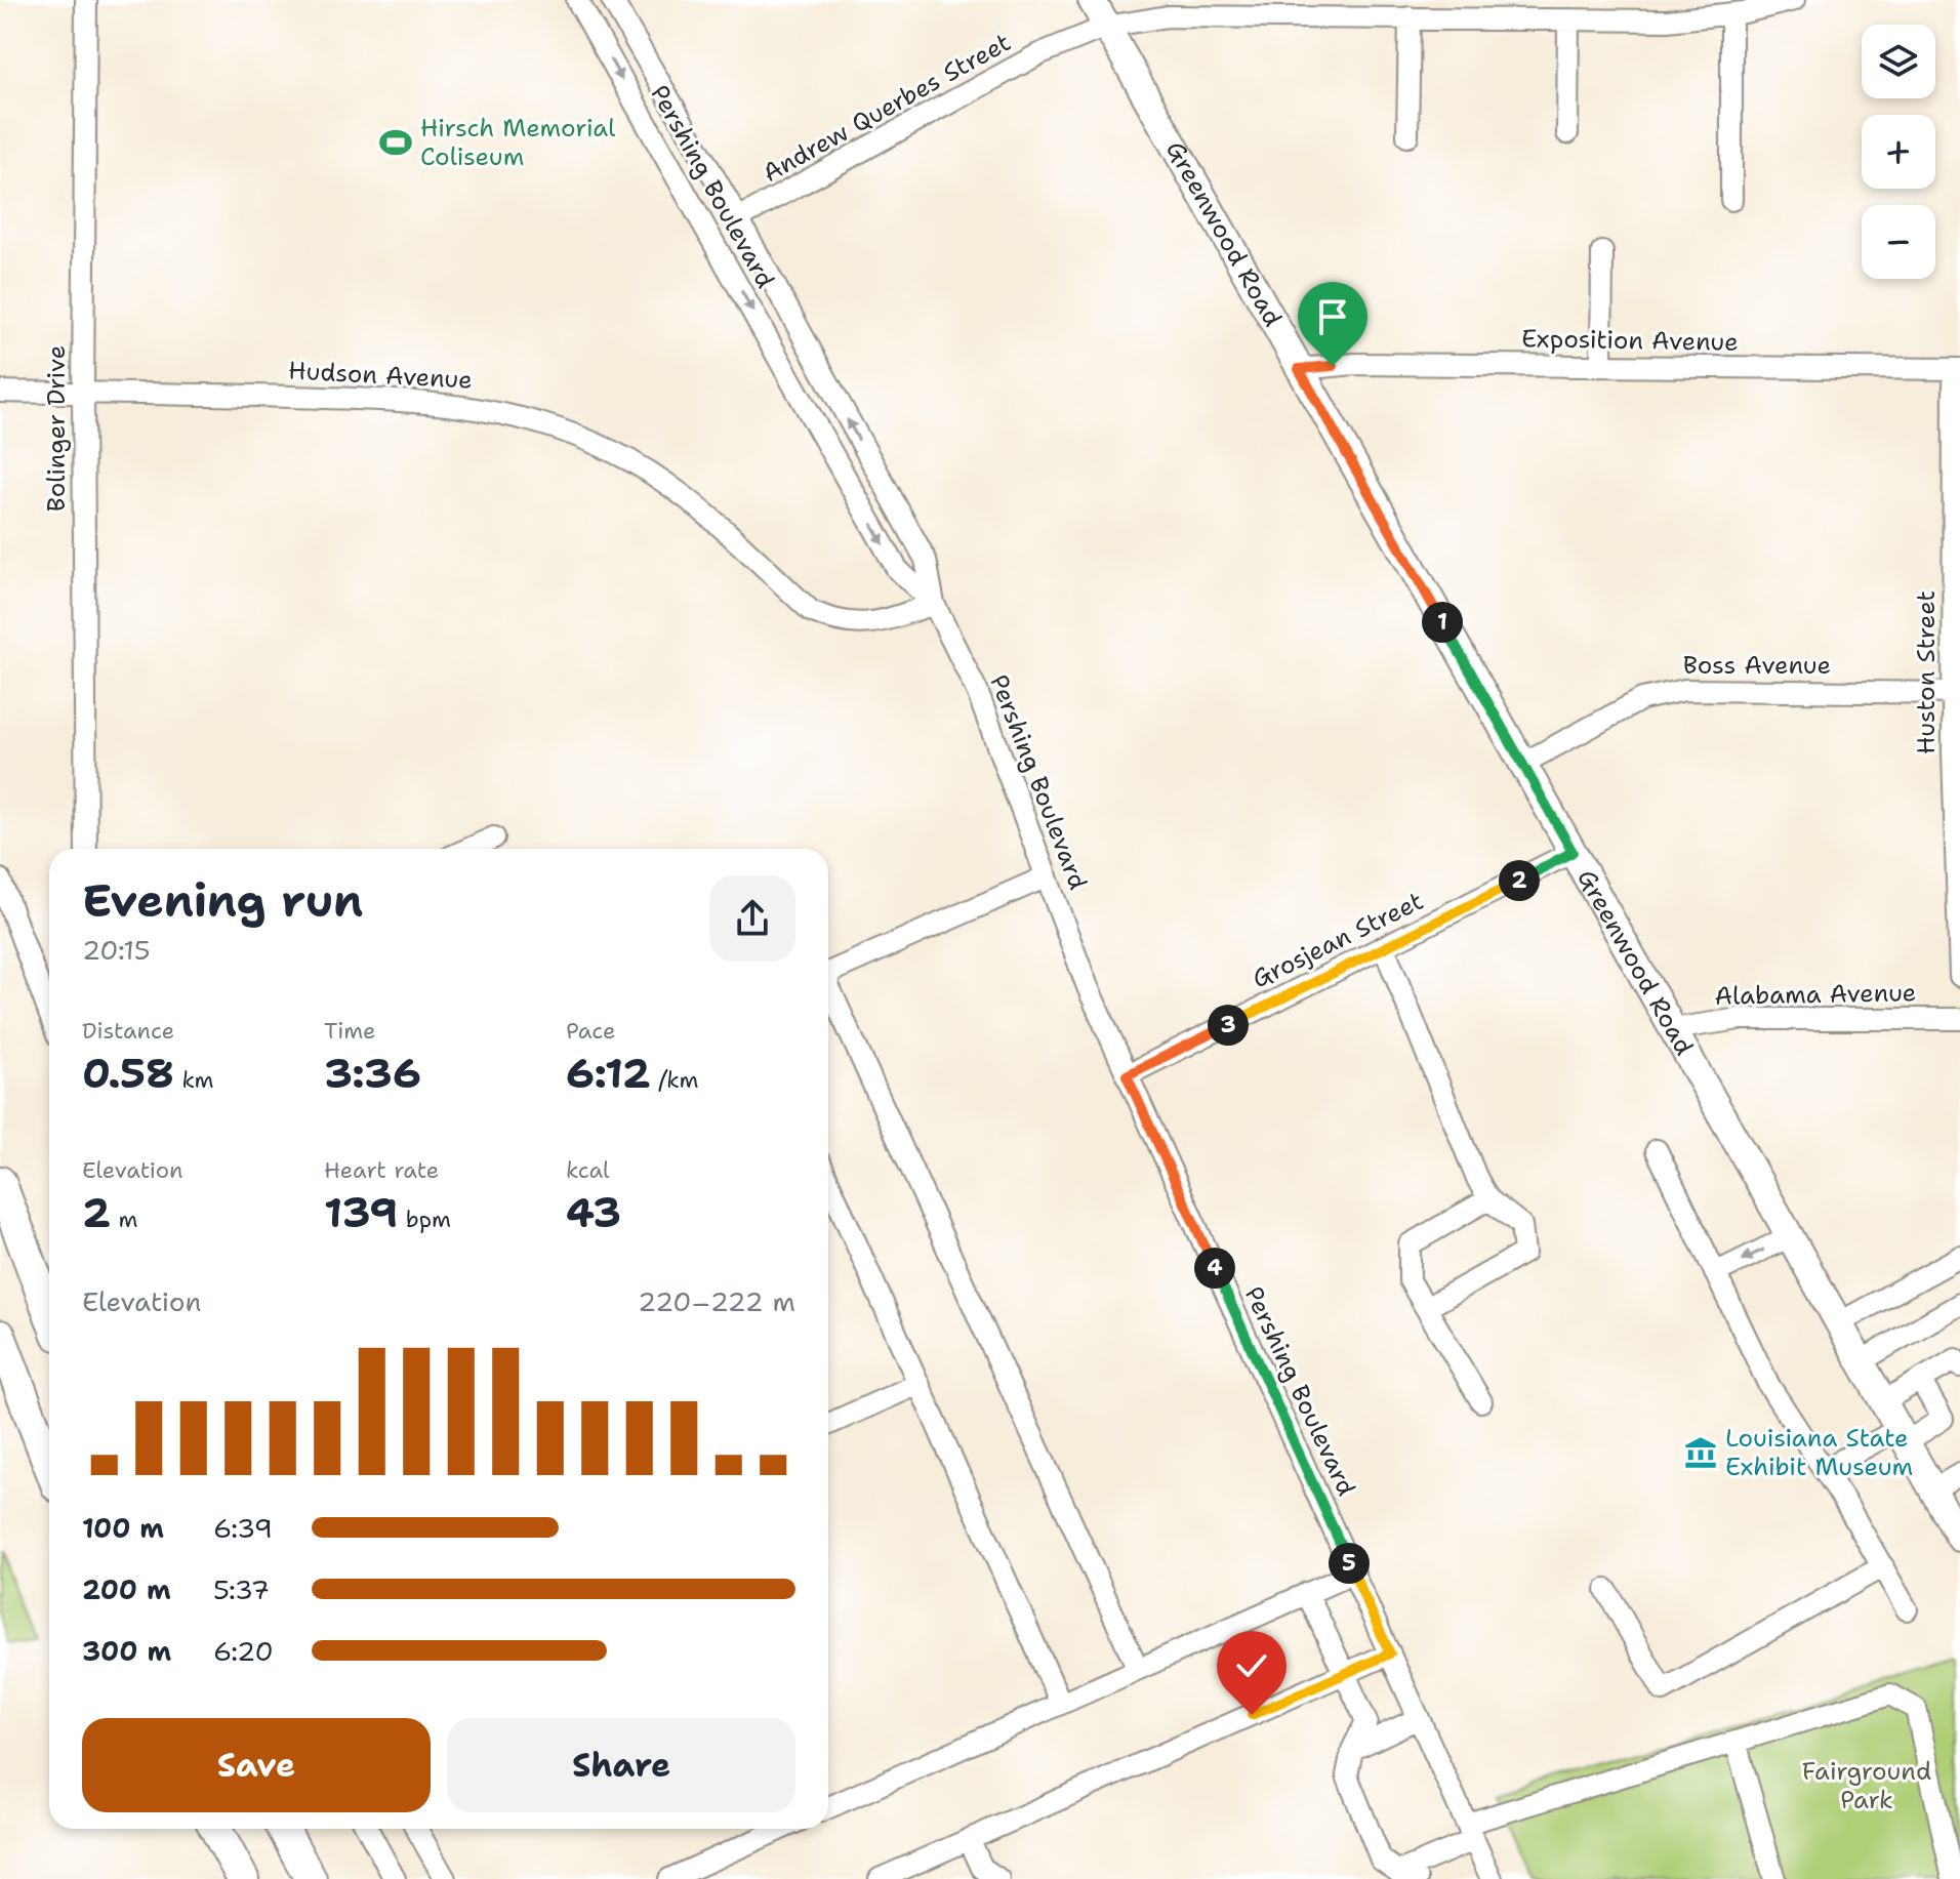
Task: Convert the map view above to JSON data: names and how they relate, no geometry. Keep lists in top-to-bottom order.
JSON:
{
  "streets": {
    "main road": ["Greenwood Road"],
    "street": [
      "Andrew Querbes Street",
      "Pershing Boulevard",
      "Exposition Avenue",
      "Hudson Avenue",
      "Bolinger Drive",
      "Boss Avenue",
      "Huston Street",
      "Grosjean Street",
      "Alabama Avenue"
    ]
  },
  "crossings": [
    ["Andrew Querbes Street", "Pershing Boulevard"],
    ["Andrew Querbes Street", "Greenwood Road"],
    ["Pershing Boulevard", "Hudson Avenue"],
    ["Pershing Boulevard", "Grosjean Street"],
    ["Greenwood Road", "Exposition Avenue"],
    ["Greenwood Road", "Boss Avenue"],
    ["Greenwood Road", "Grosjean Street"],
    ["Greenwood Road", "Alabama Avenue"],
    ["Exposition Avenue", "Huston Street"],
    ["Hudson Avenue", "Bolinger Drive"],
    ["Boss Avenue", "Huston Street"]
  ],
  "parks": ["Fairground Park"],
  "places": {
    "sports": ["Hirsch Memorial Coliseum"],
    "museum": ["Louisiana State Exhibit Museum"]
  },
  "page": {
    "map_buttons": ["+", "−"],
    "pins": [
      "1",
      "2",
      "3",
      "4",
      "5"
    ],
    "heading": ["Evening run", "20:15"],
    "stats": [
      ["Distance", "0.58 km"],
      ["Time", "3:36"],
      ["Pace", "6:12 /km"],
      ["Elevation", "2 m"],
      ["Heart rate", "139 bpm"],
      ["kcal", "43"]
    ],
    "chart": ["Elevation", "220–222 m"],
    "list": [
      {
        "name": "100 m",
        "note": "6:39"
      },
      {
        "name": "200 m",
        "note": "5:37"
      },
      {
        "name": "300 m",
        "note": "6:20"
      }
    ],
    "buttons": ["Save", "Share"]
  }
}
